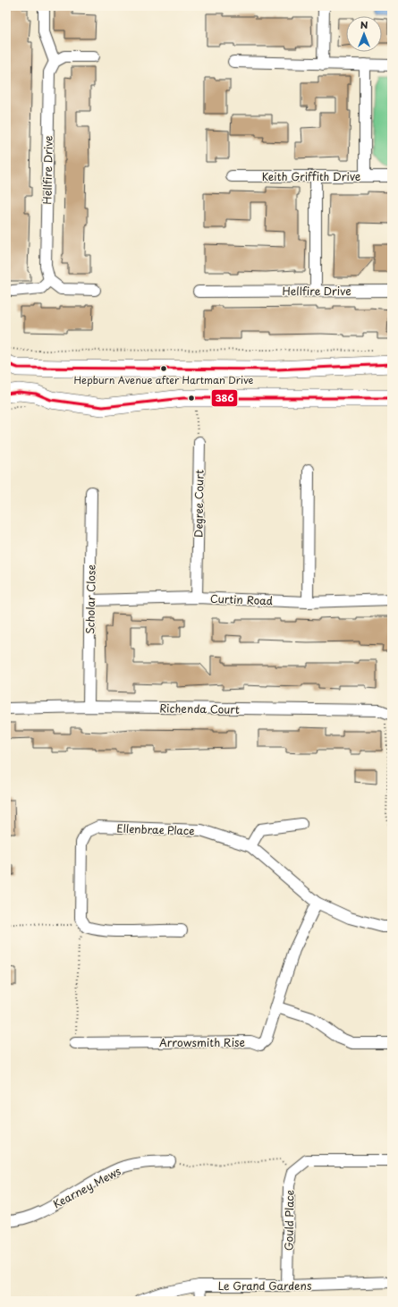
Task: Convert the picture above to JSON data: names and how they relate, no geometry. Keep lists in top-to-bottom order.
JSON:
{
  "streets": {
    "street": [
      "Hellfire Drive",
      "Keith Griffith Drive",
      "Degree Court",
      "Scholar Close",
      "Curtin Road",
      "Richenda Court",
      "Ellenbrae Place",
      "Arrowsmith Rise",
      "Kearney Mews",
      "Gould Place",
      "Le Grand Gardens"
    ]
  },
  "crossings": [
    ["Degree Court", "Curtin Road"],
    ["Scholar Close", "Curtin Road"],
    ["Scholar Close", "Richenda Court"],
    ["Ellenbrae Place", "Arrowsmith Rise"],
    ["Gould Place", "Le Grand Gardens"]
  ],
  "places": ["Hepburn Avenue after Hartman Drive"],
  "lines": ["transit line 386"],
  "north": "top"
}
